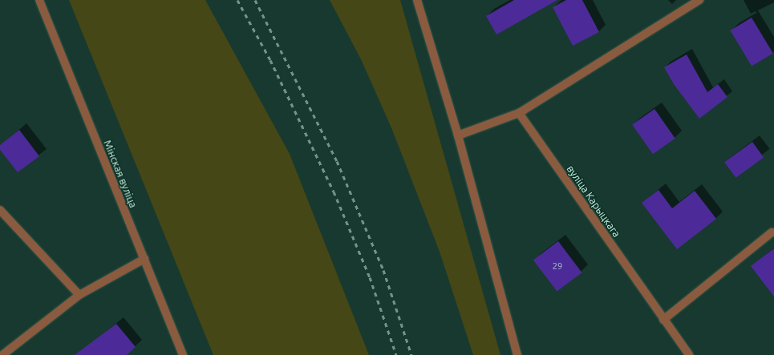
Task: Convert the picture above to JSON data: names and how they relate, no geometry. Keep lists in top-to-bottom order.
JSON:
{
  "streets": {
    "street": ["Мінская вуліца", "вуліца Карыцкага"]
  },
  "house_numbers": ["29"]
}
